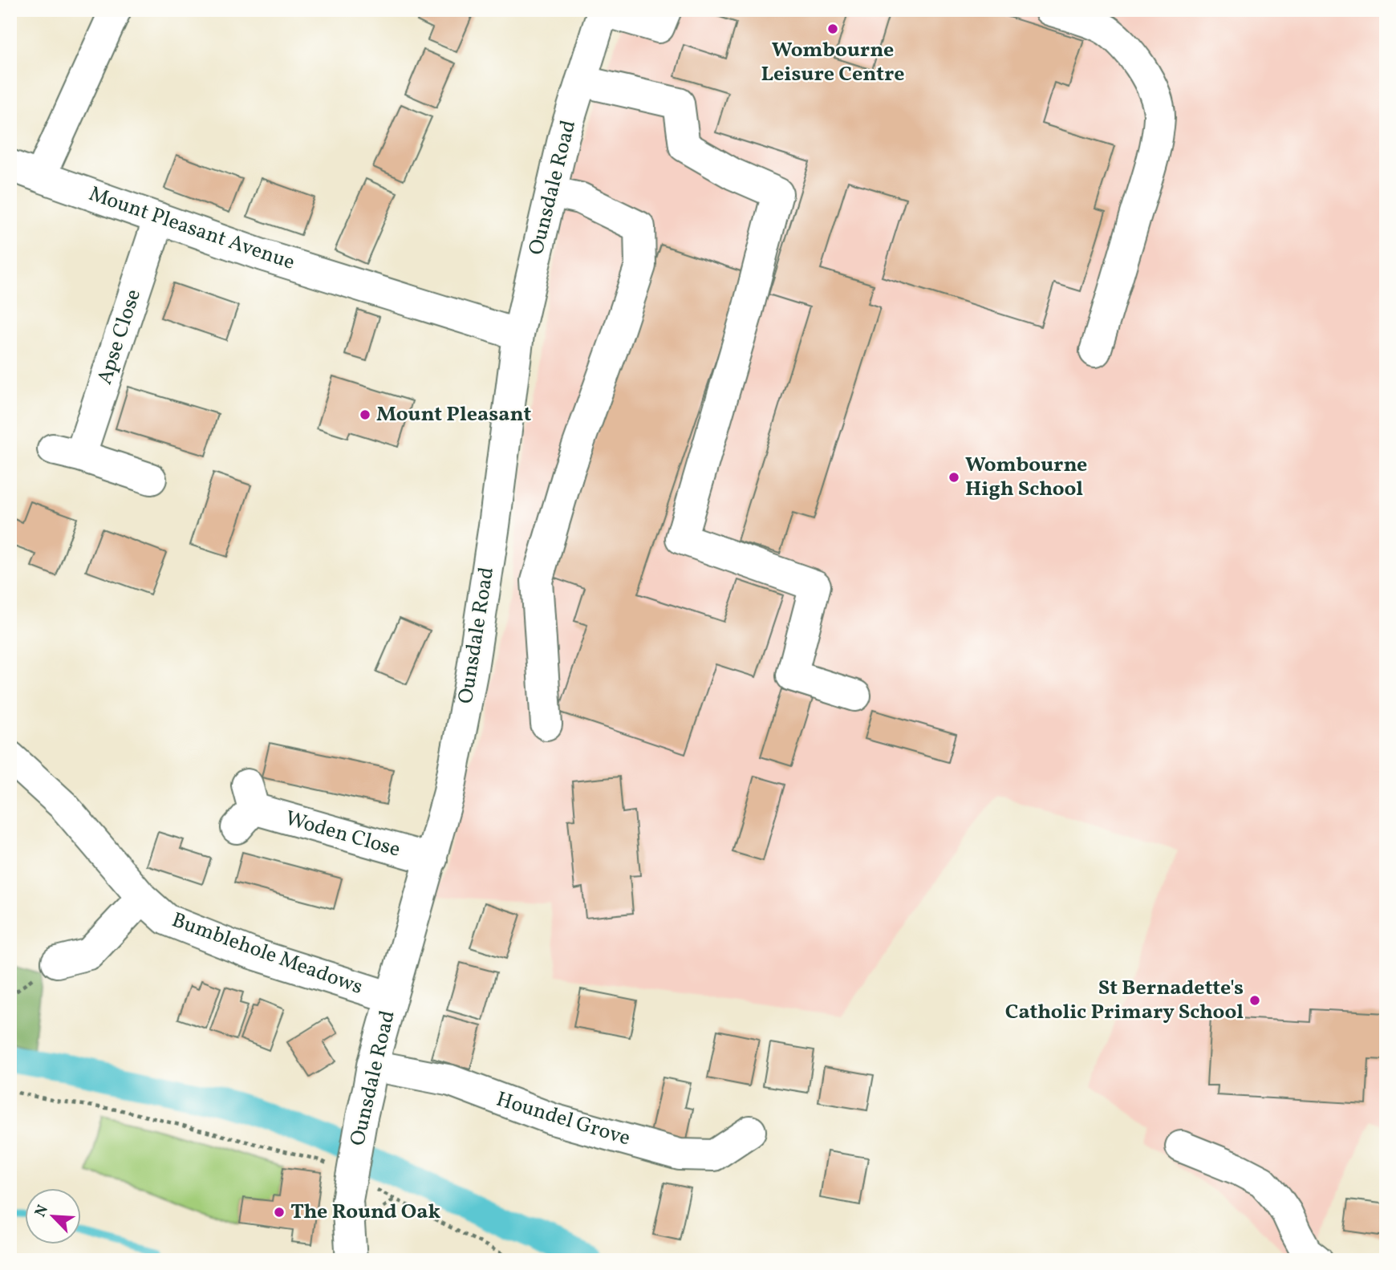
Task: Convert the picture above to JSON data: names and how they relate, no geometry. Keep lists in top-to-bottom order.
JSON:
{
  "streets": {
    "street": [
      "Ounsdale Road",
      "Mount Pleasant Avenue",
      "Apse Close",
      "Woden Close",
      "Bumblehole Meadows",
      "Houndel Grove"
    ]
  },
  "crossings": [
    ["Ounsdale Road", "Mount Pleasant Avenue"],
    ["Ounsdale Road", "Woden Close"],
    ["Ounsdale Road", "Bumblehole Meadows"],
    ["Ounsdale Road", "Houndel Grove"],
    ["Mount Pleasant Avenue", "Apse Close"]
  ],
  "places": [
    "Wombourne Leisure Centre",
    "Mount Pleasant",
    "Wombourne High School",
    "St Bernadette's Catholic Primary School",
    "The Round Oak"
  ],
  "north": "top left"
}
